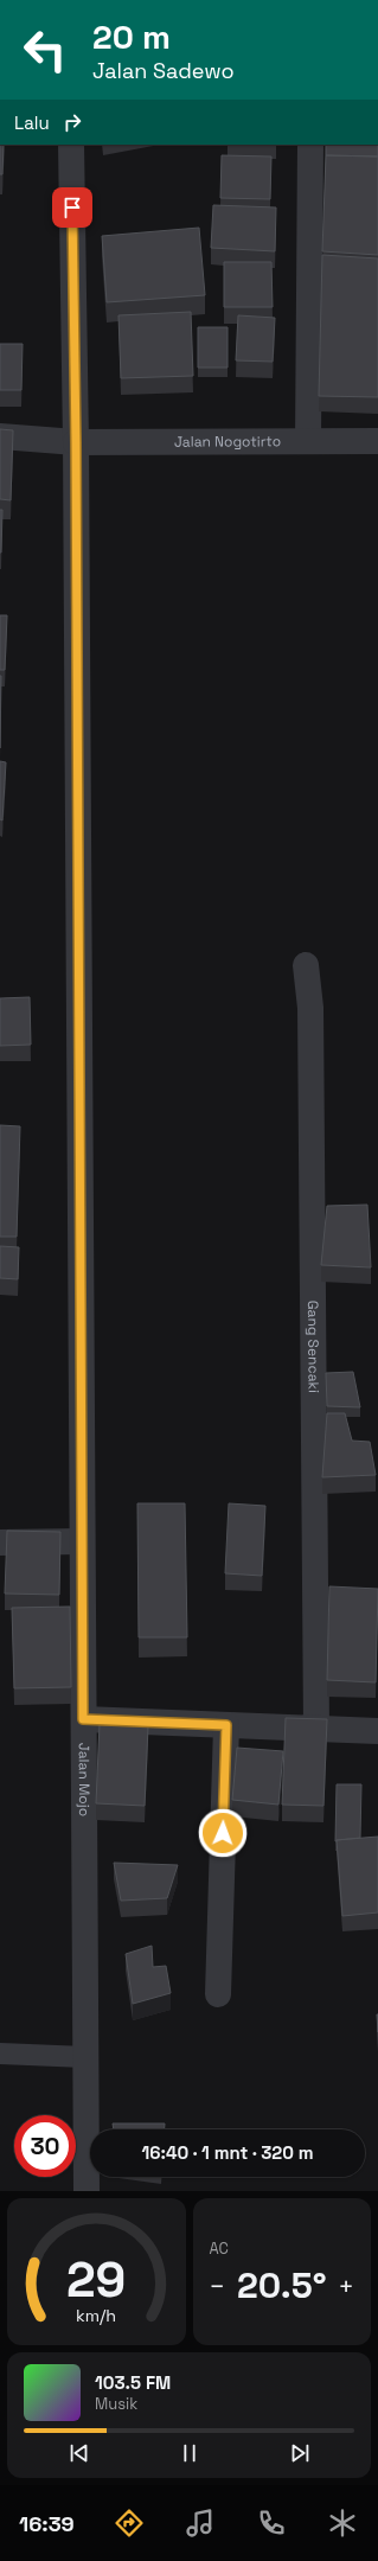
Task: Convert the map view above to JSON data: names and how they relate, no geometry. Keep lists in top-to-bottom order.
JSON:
{
  "streets": {
    "street": ["Jalan Nogotirto", "Gang Sencaki", "Jalan Mojo"]
  },
  "crossings": [
    ["Jalan Nogotirto", "Jalan Mojo"]
  ],
  "page": {
    "turn": ["20 m", "Jalan Sadewo"],
    "then": "Lalu",
    "limit": "30",
    "trip": "16:40 · 1 mnt · 320 m",
    "tile": "AC",
    "heat": ["−", "20.5°", "+"],
    "song": ["103.5 FM", "Musik"],
    "tabs": "16:39",
    "gauge": ["29", "km/h"]
  }
}
